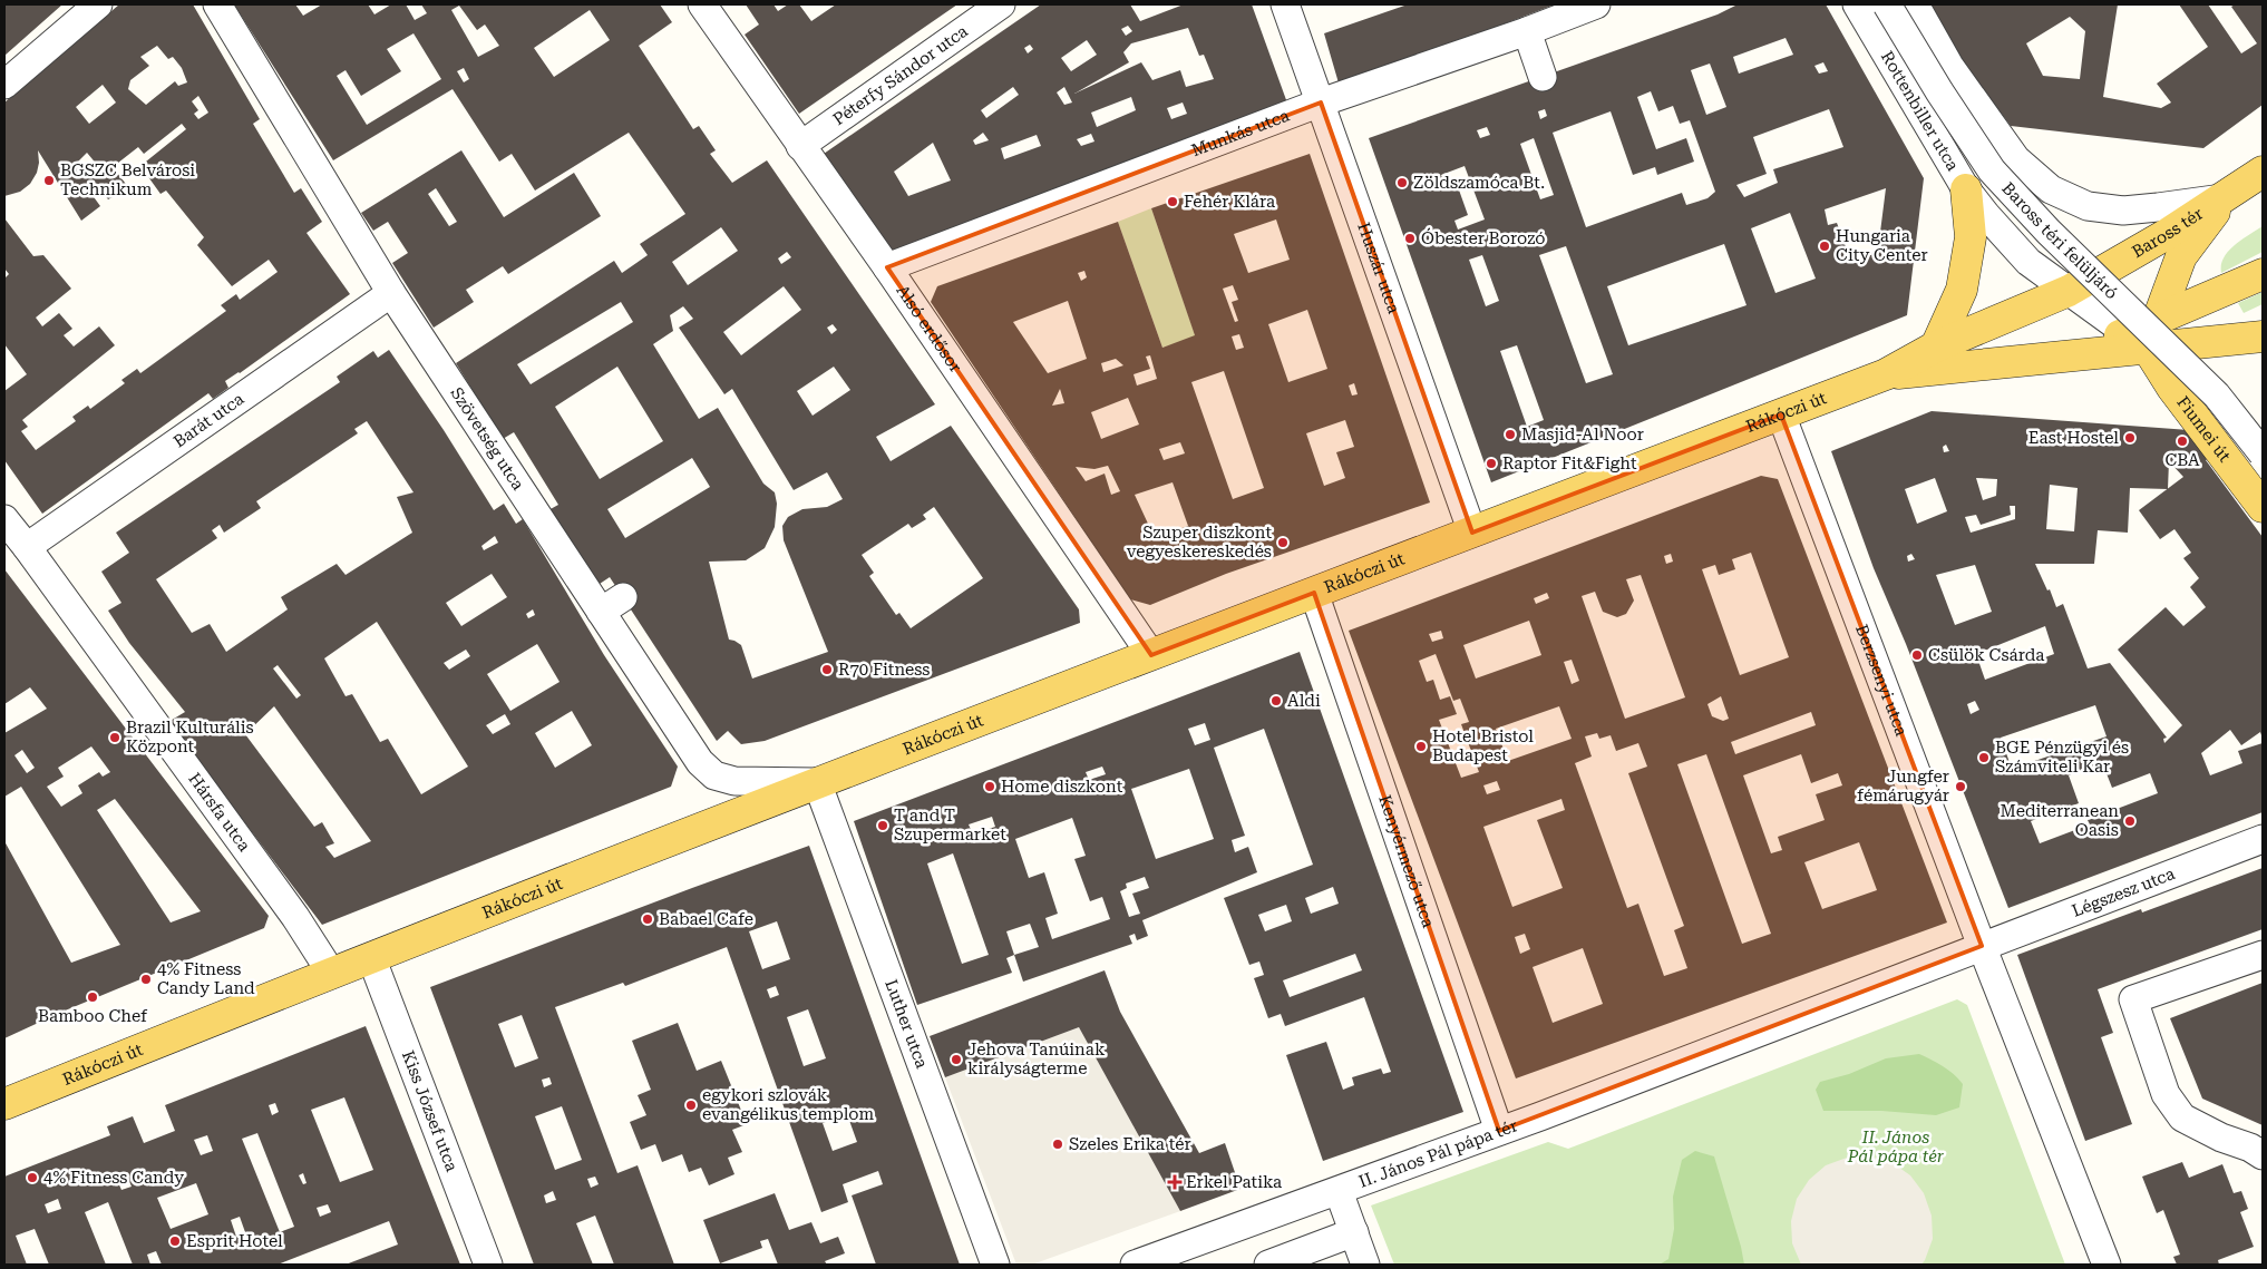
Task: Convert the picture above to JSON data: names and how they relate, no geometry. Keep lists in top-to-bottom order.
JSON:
{
  "streets": {
    "main road": ["Baross tér", "Rákóczi út", "Fiumei út"],
    "street": [
      "Péterfy Sándor utca",
      "Rottenbiller utca",
      "Munkás utca",
      "Baross téri felüljáró",
      "Huszár utca",
      "Alsó erdősor",
      "Barát utca",
      "Szövetség utca",
      "Berzsenyi utca",
      "Hársfa utca",
      "Kenyérmező utca",
      "Légszesz utca",
      "Luther utca",
      "Kiss József utca",
      "II. János Pál pápa tér"
    ]
  },
  "crossings": [
    ["Péterfy Sándor utca", "Alsó erdősor"],
    ["Rottenbiller utca", "Baross tér"],
    ["Munkás utca", "Huszár utca"],
    ["Munkás utca", "Alsó erdősor"],
    ["Baross tér", "Rákóczi út"],
    ["Huszár utca", "Rákóczi út"],
    ["Alsó erdősor", "Rákóczi út"],
    ["Rákóczi út", "Fiumei út"],
    ["Rákóczi út", "Szövetség utca"],
    ["Rákóczi út", "Berzsenyi utca"],
    ["Rákóczi út", "Hársfa utca"],
    ["Rákóczi út", "Kenyérmező utca"],
    ["Rákóczi út", "Luther utca"],
    ["Rákóczi út", "Kiss József utca"],
    ["Barát utca", "Szövetség utca"],
    ["Barát utca", "Hársfa utca"],
    ["Szövetség utca", "Luther utca"],
    ["Berzsenyi utca", "Légszesz utca"],
    ["Berzsenyi utca", "II. János Pál pápa tér"],
    ["Kenyérmező utca", "II. János Pál pápa tér"],
    ["Légszesz utca", "II. János Pál pápa tér"]
  ],
  "parks": ["II. János Pál pápa tér"],
  "places": {
    "other": [
      "BGSZC Belvárosi Technikum",
      "Zöldszamóca Bt.",
      "Fehér Klára",
      "Óbester Borozó",
      "Hungaria City Center",
      "Masjid-Al Noor",
      "East Hostel",
      "CBA",
      "Raptor Fit&Fight",
      "Szuper diszkont vegyeskereskedés",
      "Csülök Csárda",
      "R70 Fitness",
      "Aldi",
      "Brazil Kulturális Központ",
      "Hotel Bristol Budapest",
      "BGE Pénzügyi és Számviteli Kar",
      "Home diszkont",
      "Jungfer fémárugyár",
      "Mediterranean Oasis",
      "T and T Szupermarket",
      "Babael Cafe",
      "4% Fitness Candy Land",
      "Bamboo Chef",
      "Jehova Tanúinak királyságterme",
      "egykori szlovák evangélikus templom",
      "Szeles Erika tér",
      "4% Fitness Candy",
      "Esprit Hotel"
    ],
    "health": ["Erkel Patika"]
  }
}
